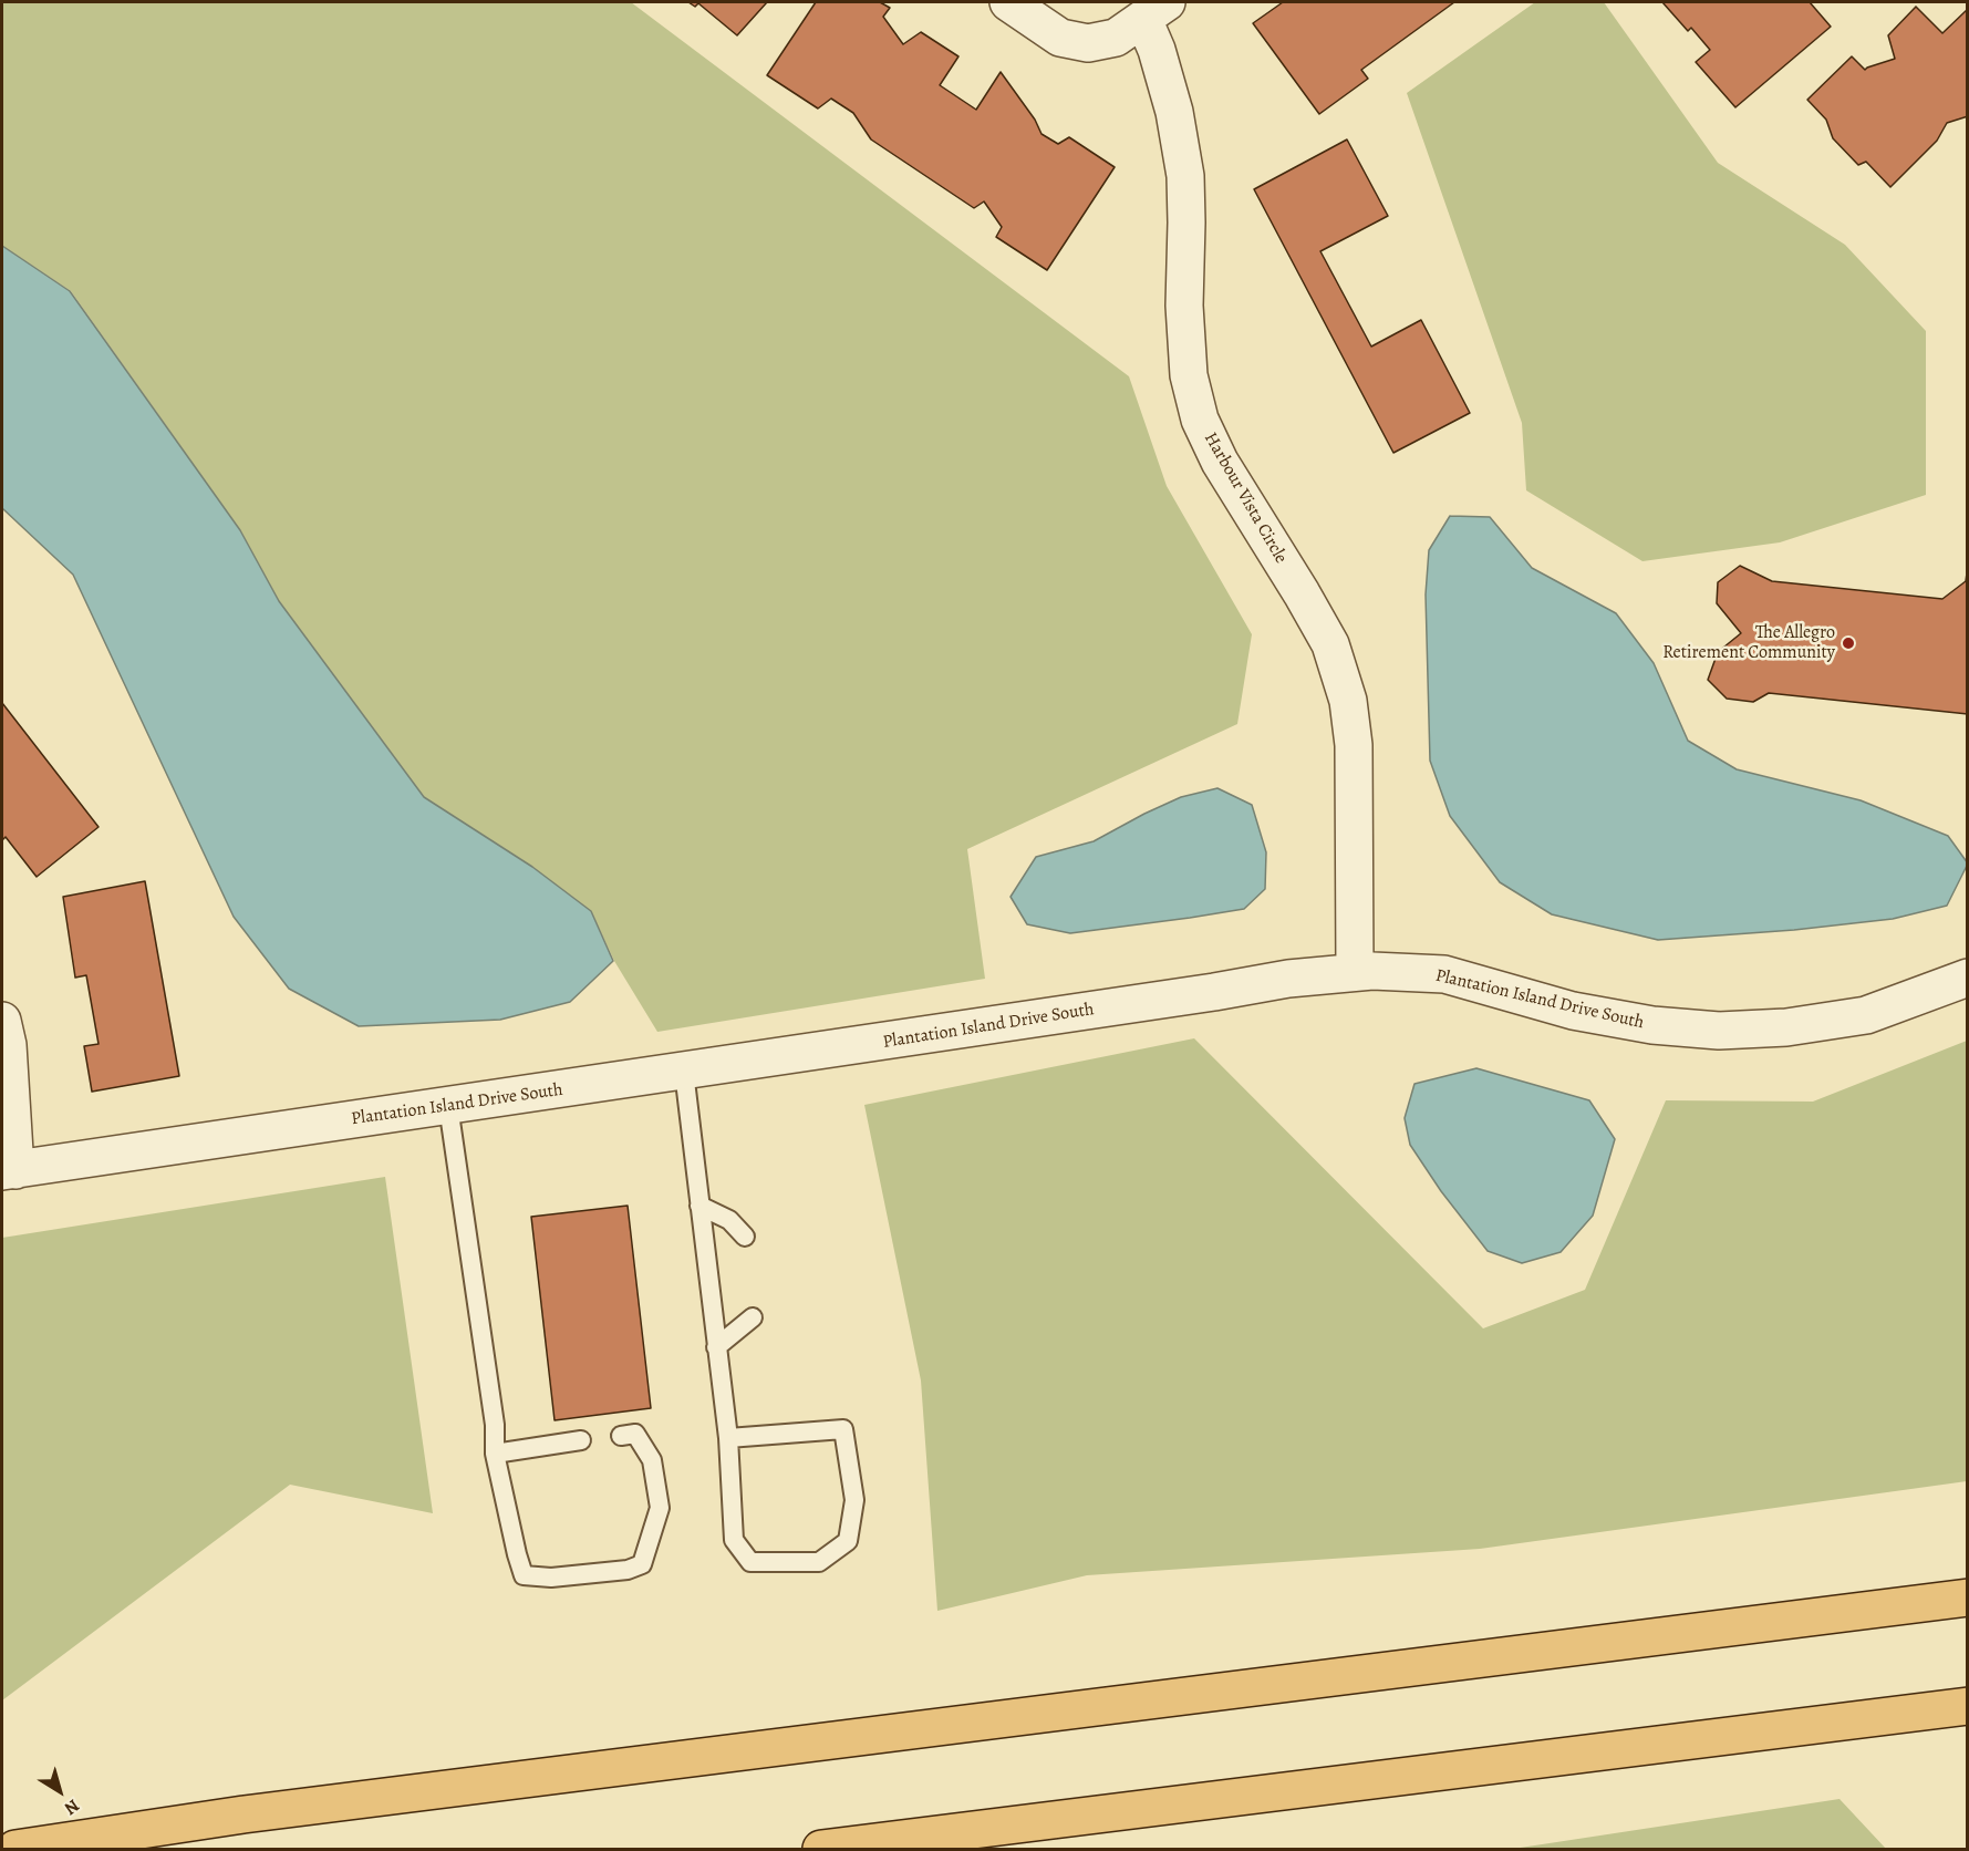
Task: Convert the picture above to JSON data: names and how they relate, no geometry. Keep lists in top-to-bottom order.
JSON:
{
  "streets": {
    "street": ["Harbour Vista Circle", "Plantation Island Drive South"]
  },
  "crossings": [
    ["Harbour Vista Circle", "Plantation Island Drive South"]
  ],
  "places": ["The Allegro Retirement Community"],
  "north": "bottom right"
}
